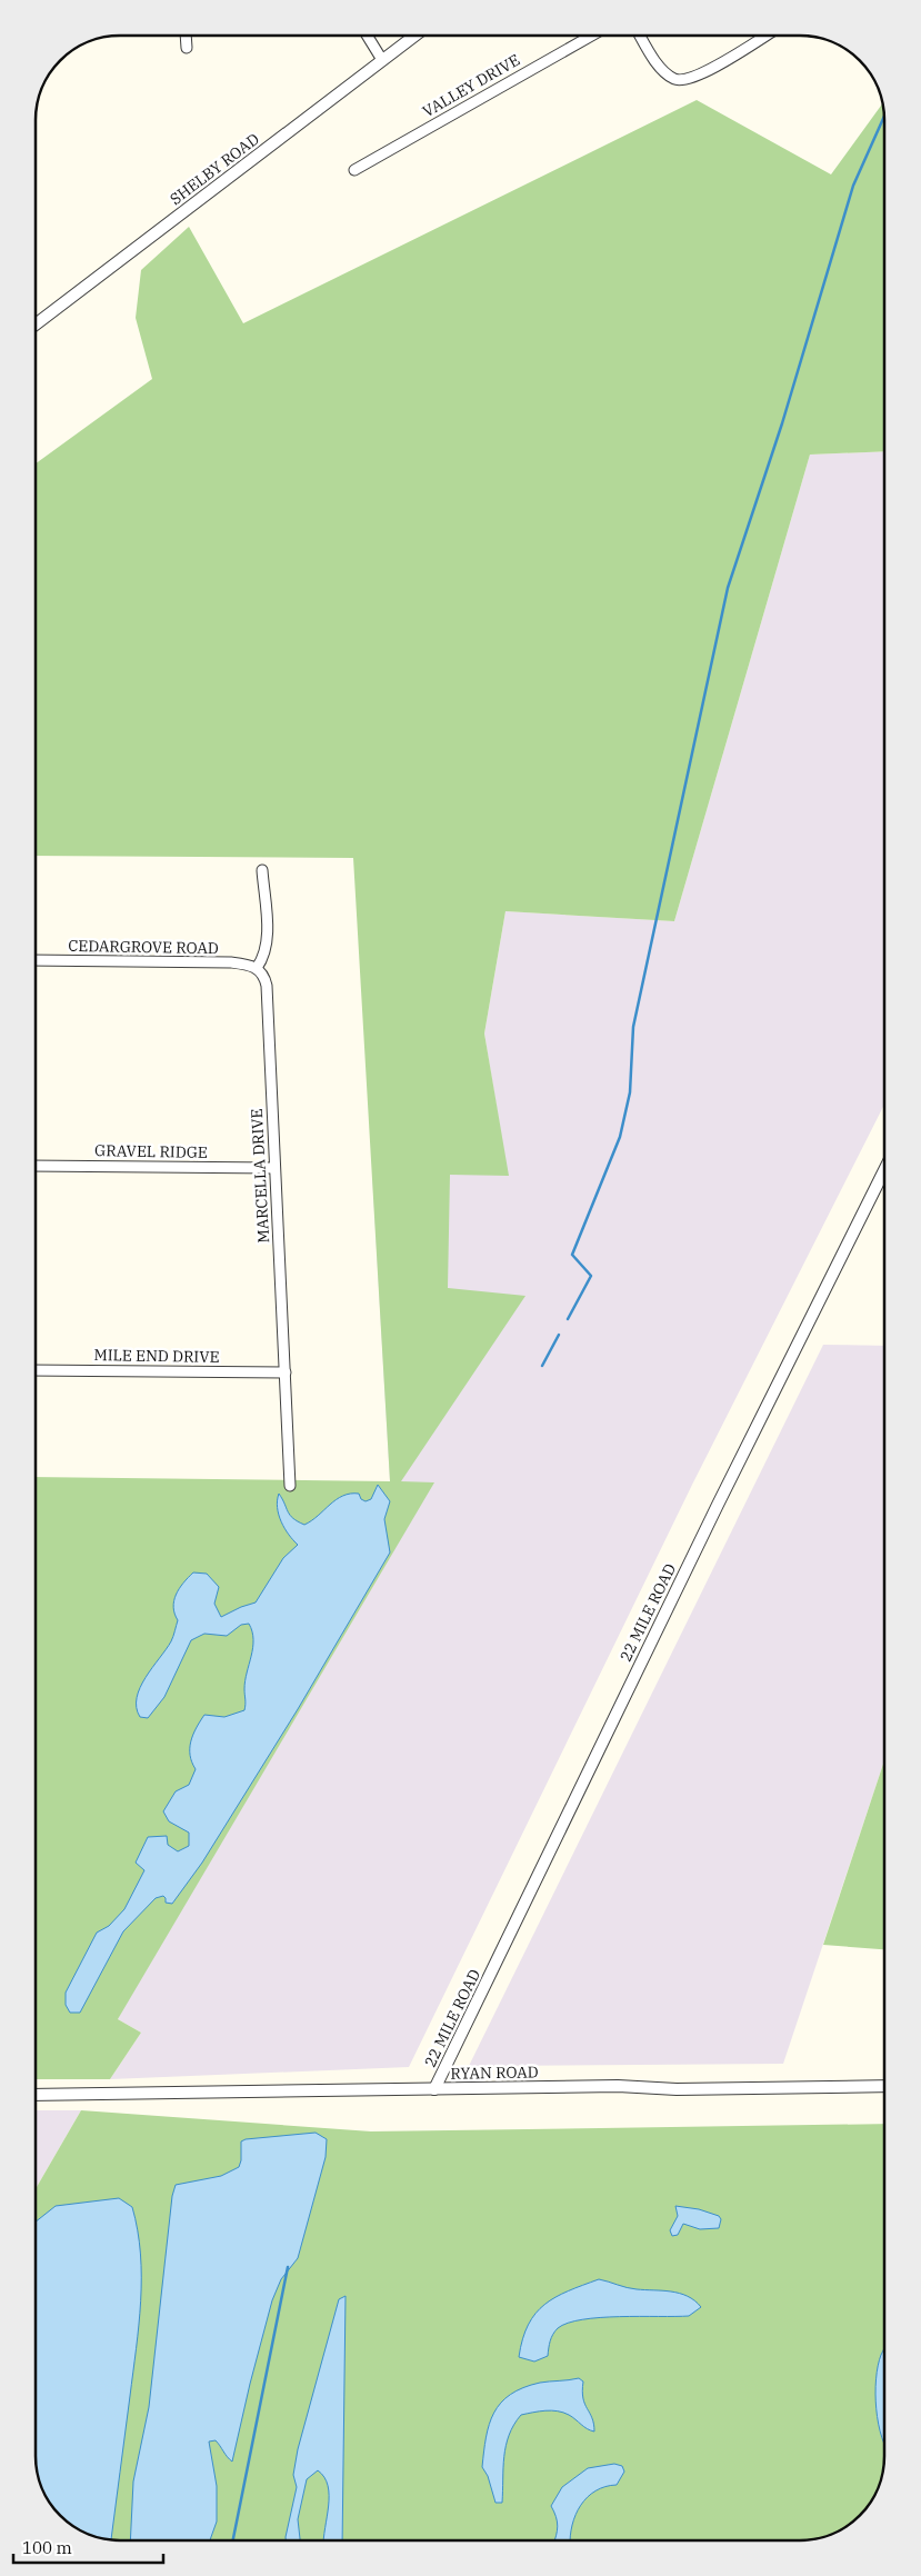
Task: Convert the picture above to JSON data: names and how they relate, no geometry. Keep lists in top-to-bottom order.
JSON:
{
  "streets": {
    "street": [
      "VALLEY DRIVE",
      "SHELBY ROAD",
      "CEDARGROVE ROAD",
      "GRAVEL RIDGE",
      "MARCELLA DRIVE",
      "MILE END DRIVE",
      "22 MILE ROAD",
      "RYAN ROAD"
    ]
  },
  "crossings": [
    ["CEDARGROVE ROAD", "MARCELLA DRIVE"],
    ["GRAVEL RIDGE", "MARCELLA DRIVE"],
    ["MARCELLA DRIVE", "MILE END DRIVE"],
    ["22 MILE ROAD", "RYAN ROAD"]
  ],
  "scale_bar": "100 m"
}
